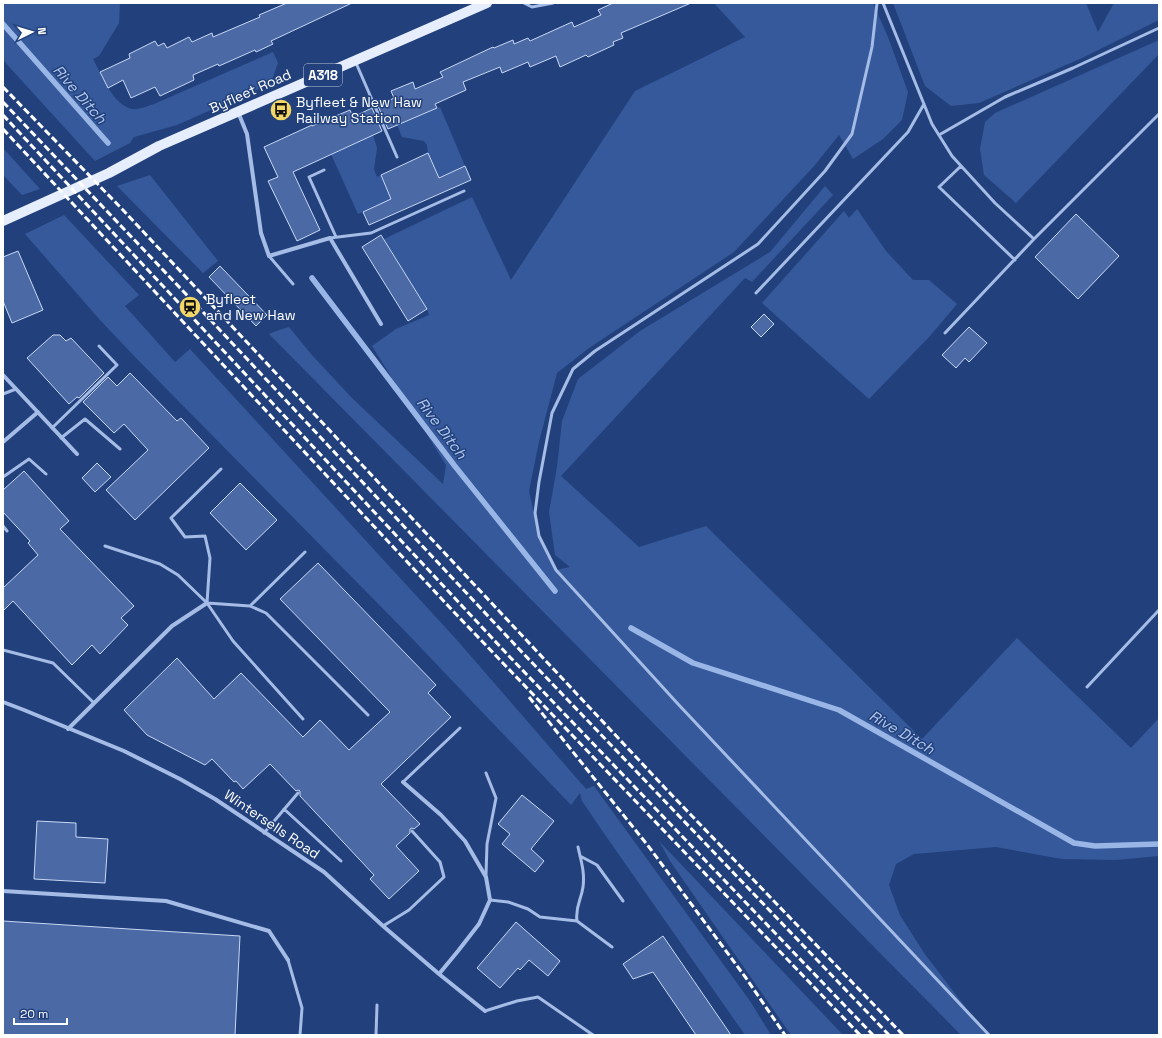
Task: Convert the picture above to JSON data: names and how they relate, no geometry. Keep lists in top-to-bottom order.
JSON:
{
  "streets": {
    "main road": ["A318", "Byfleet Road"],
    "street": ["Wintersells Road"]
  },
  "water": ["Rive Ditch"],
  "places": {
    "bus stop": ["Byfleet & New Haw Railway Station"],
    "station": ["Byfleet and New Haw"]
  },
  "scale_bar": "20 m",
  "north": "right"
}
